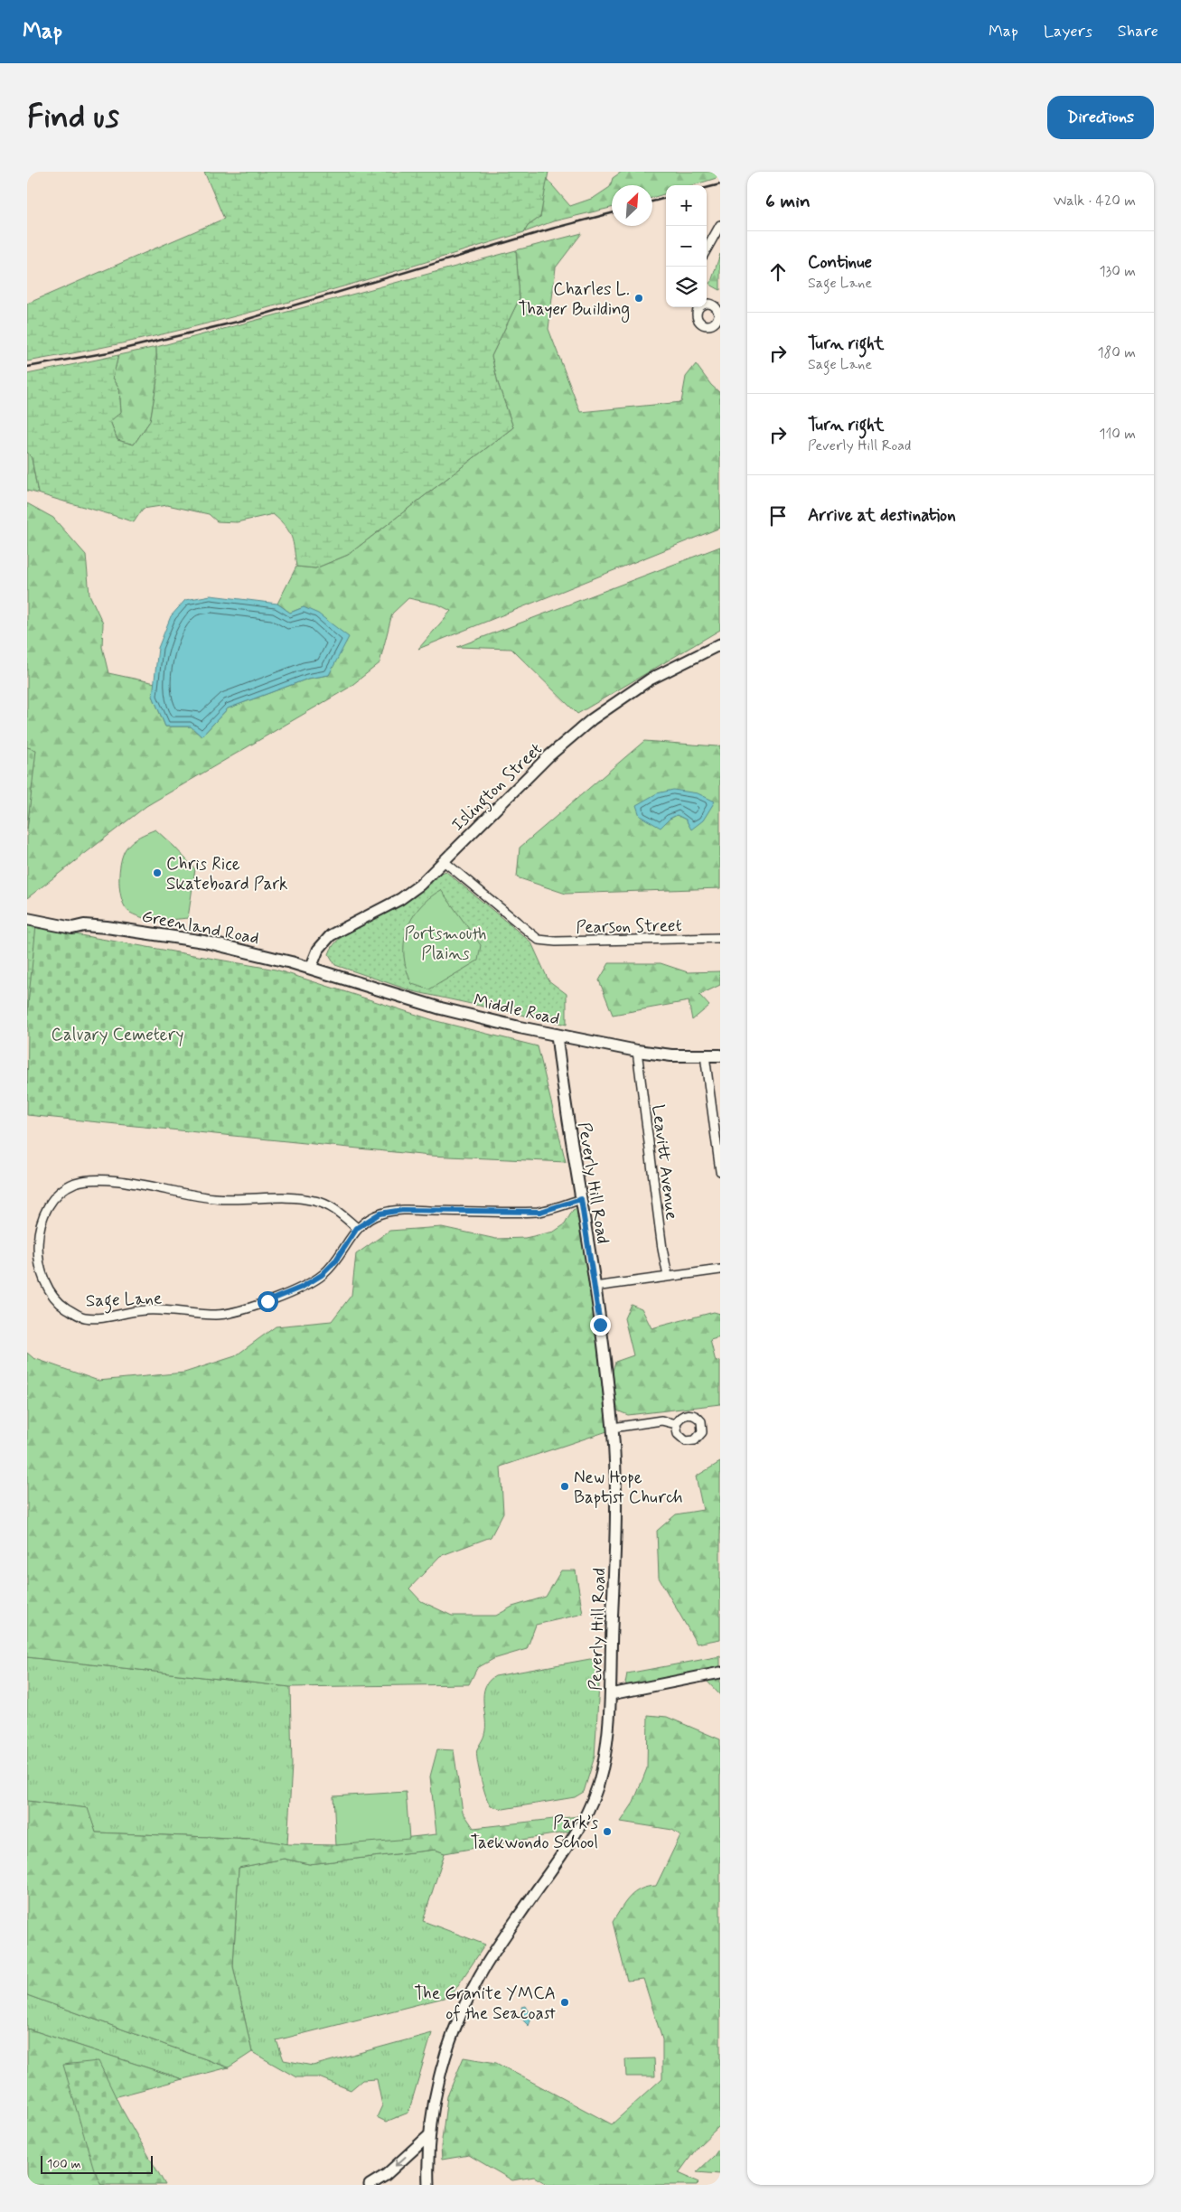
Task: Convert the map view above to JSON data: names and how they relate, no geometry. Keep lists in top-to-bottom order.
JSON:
{
  "streets": {
    "main road": ["Greenland Road", "Middle Road"],
    "street": [
      "Islington Street",
      "Pearson Street",
      "Leavitt Avenue",
      "Peverly Hill Road",
      "Sage Lane"
    ]
  },
  "crossings": [
    ["Islington Street", "Pearson Street"],
    ["Islington Street", "Greenland Road"],
    ["Islington Street", "Middle Road"],
    ["Greenland Road", "Middle Road"],
    ["Middle Road", "Leavitt Avenue"],
    ["Middle Road", "Peverly Hill Road"],
    ["Peverly Hill Road", "Sage Lane"]
  ],
  "parks": ["Portsmouth Plains", "Calvary Cemetery"],
  "places": [
    "Charles L. Thayer Building",
    "Chris Rice Skateboard Park",
    "New Hope Baptist Church",
    "Park’s Taekwondo School",
    "The Granite YMCA of the Seacoast"
  ],
  "scale_bar": "100 m",
  "north": "top right",
  "page": {
    "header": "Map",
    "nav": ["Map", "Layers", "Share"],
    "buttons": "Directions",
    "title": "Find us",
    "heading": ["6 min", "Walk · 420 m"],
    "map_buttons": ["+", "−"],
    "list": [
      ["Continue", "Sage Lane", "130 m"],
      ["Turn right", "Sage Lane", "180 m"],
      ["Turn right", "Peverly Hill Road", "110 m"],
      "Arrive at destination"
    ],
    "scale": "100 m"
  }
}
